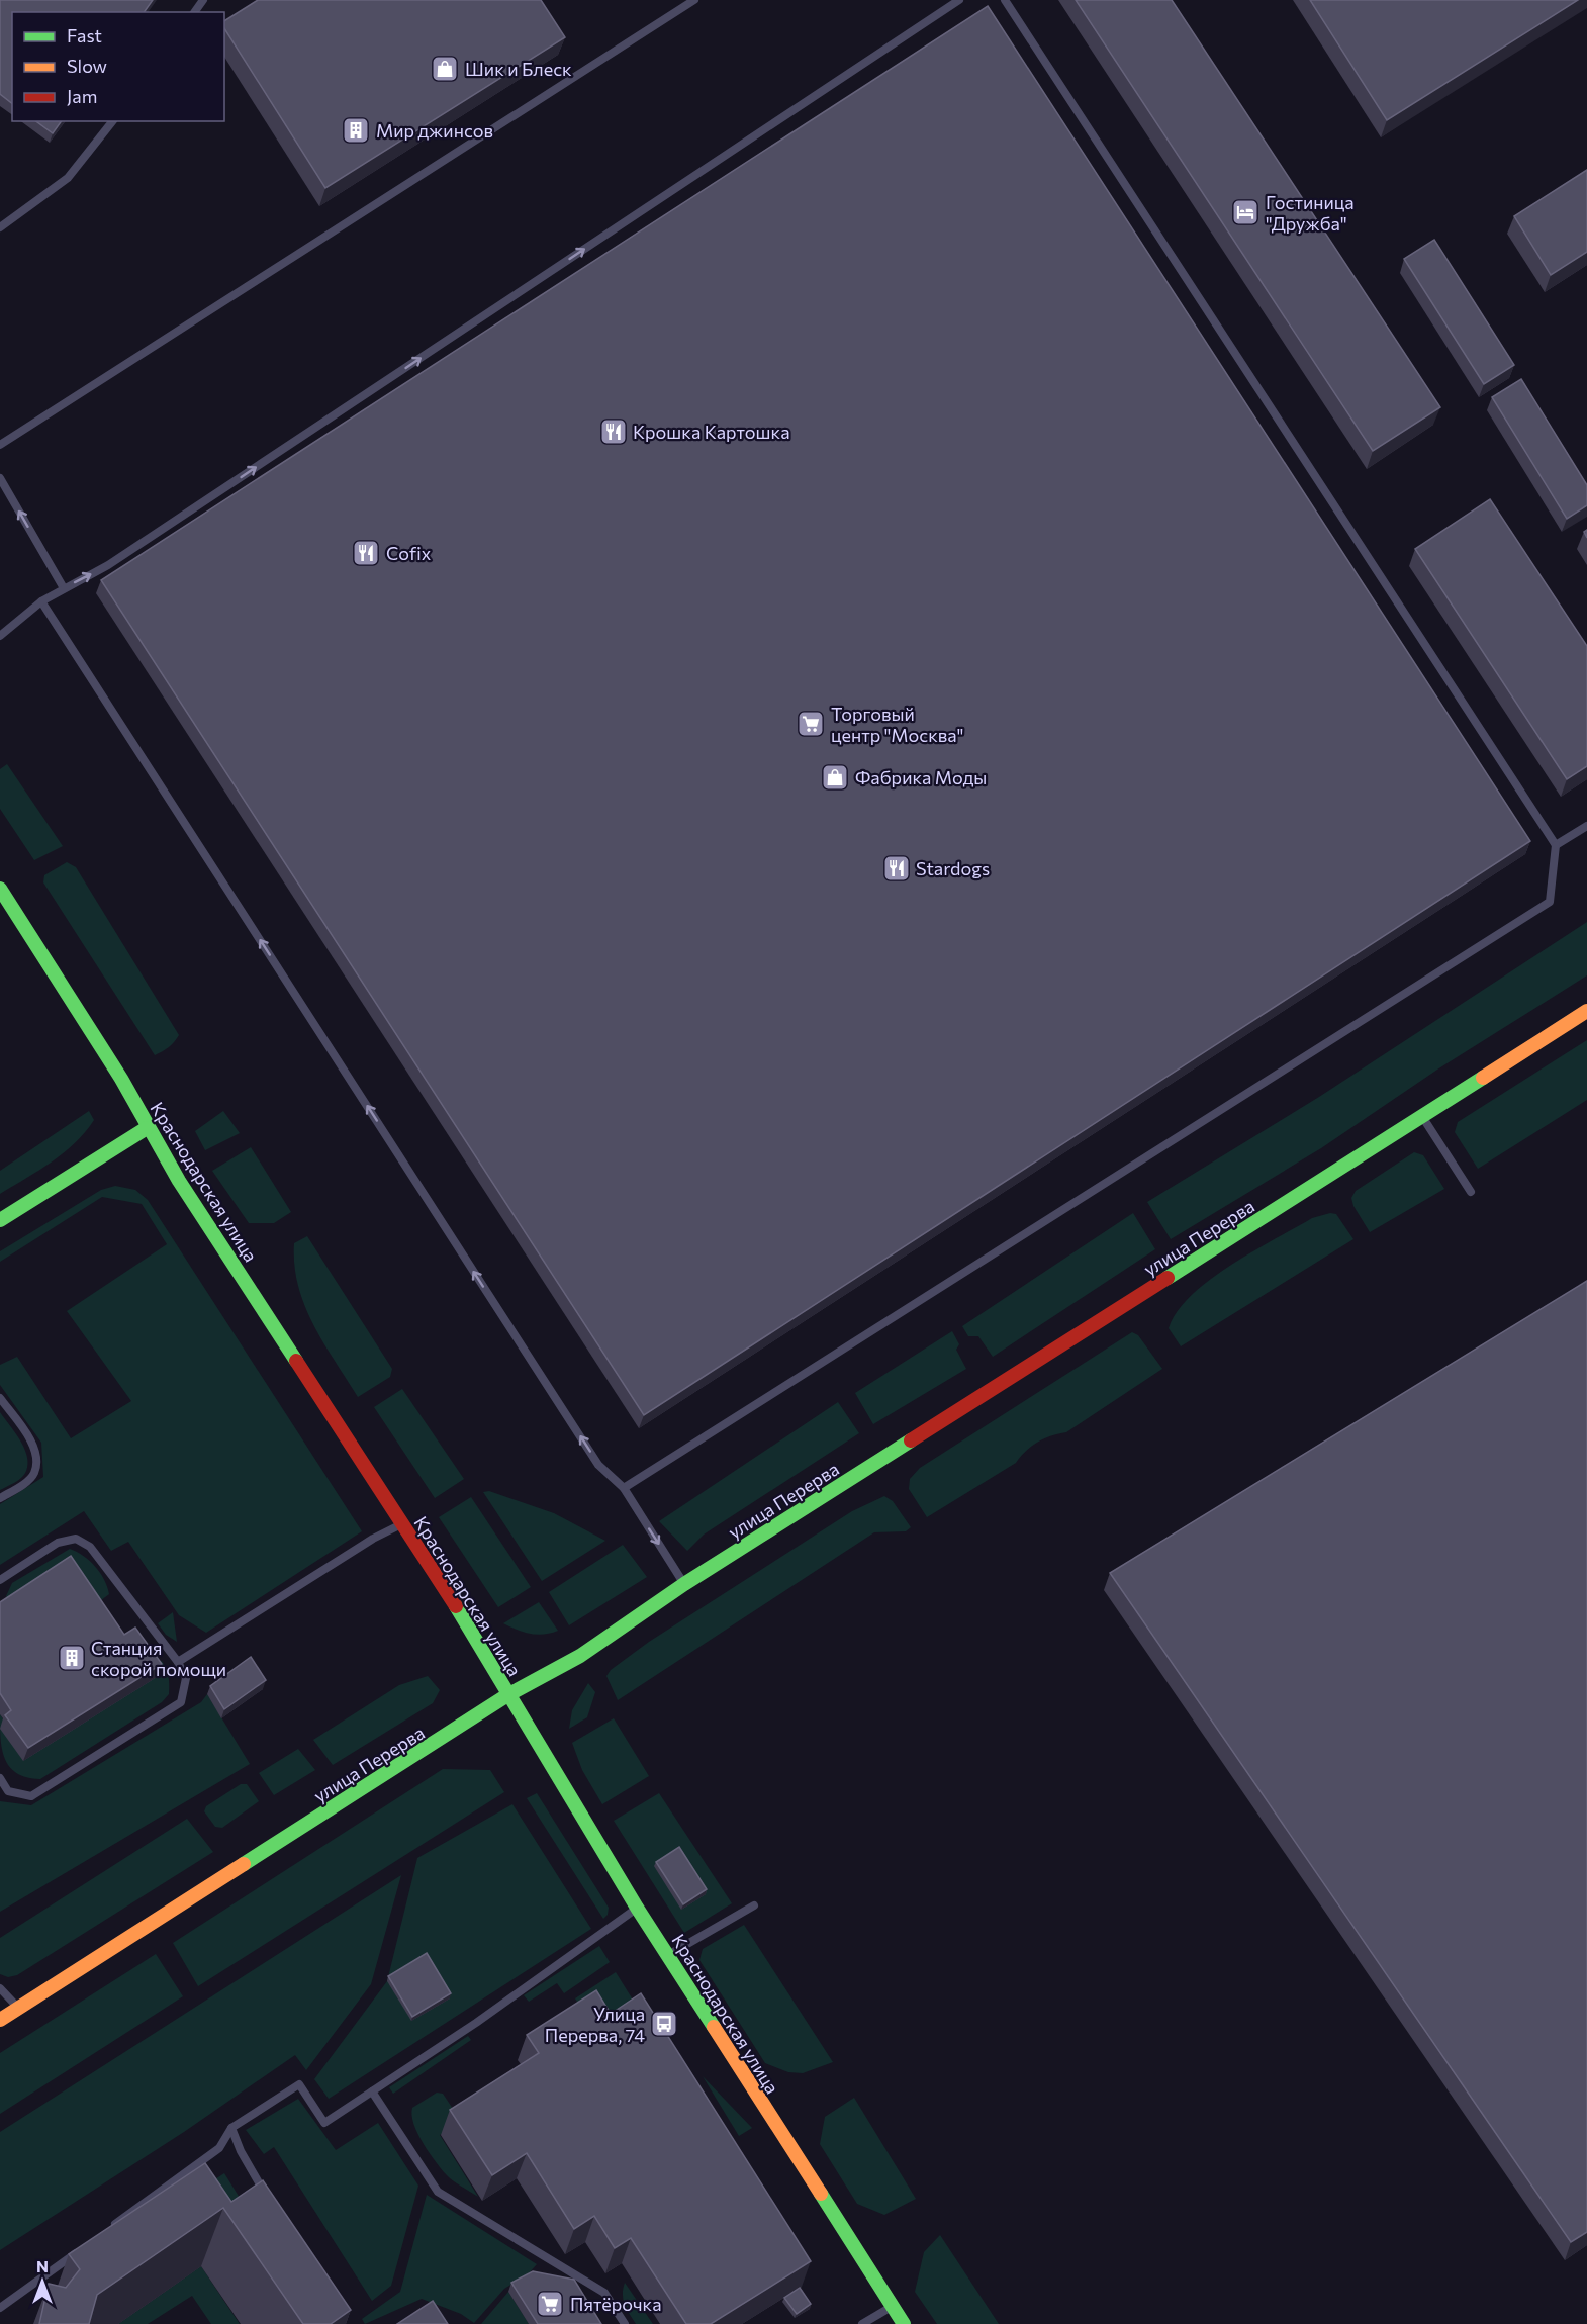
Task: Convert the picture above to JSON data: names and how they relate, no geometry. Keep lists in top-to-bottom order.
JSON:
{
  "streets": {
    "street": ["Краснодарская улица", "улица Перерва"]
  },
  "crossings": [
    ["Краснодарская улица", "улица Перерва"]
  ],
  "places": {
    "shop": ["Шик и Блеск", "Фабрика Моды"],
    "building": ["Мир джинсов", "Станция скорой помощи"],
    "hotel": ["Гостиница \"Дружба\""],
    "restaurant": ["Крошка Картошка", "Cofix", "Stardogs"],
    "supermarket": ["Торговый центр \"Москва\"", "Пятёрочка"],
    "bus stop": ["Улица Перерва, 74"]
  },
  "legend": ["Fast", "Slow", "Jam"],
  "north": "top"
}
